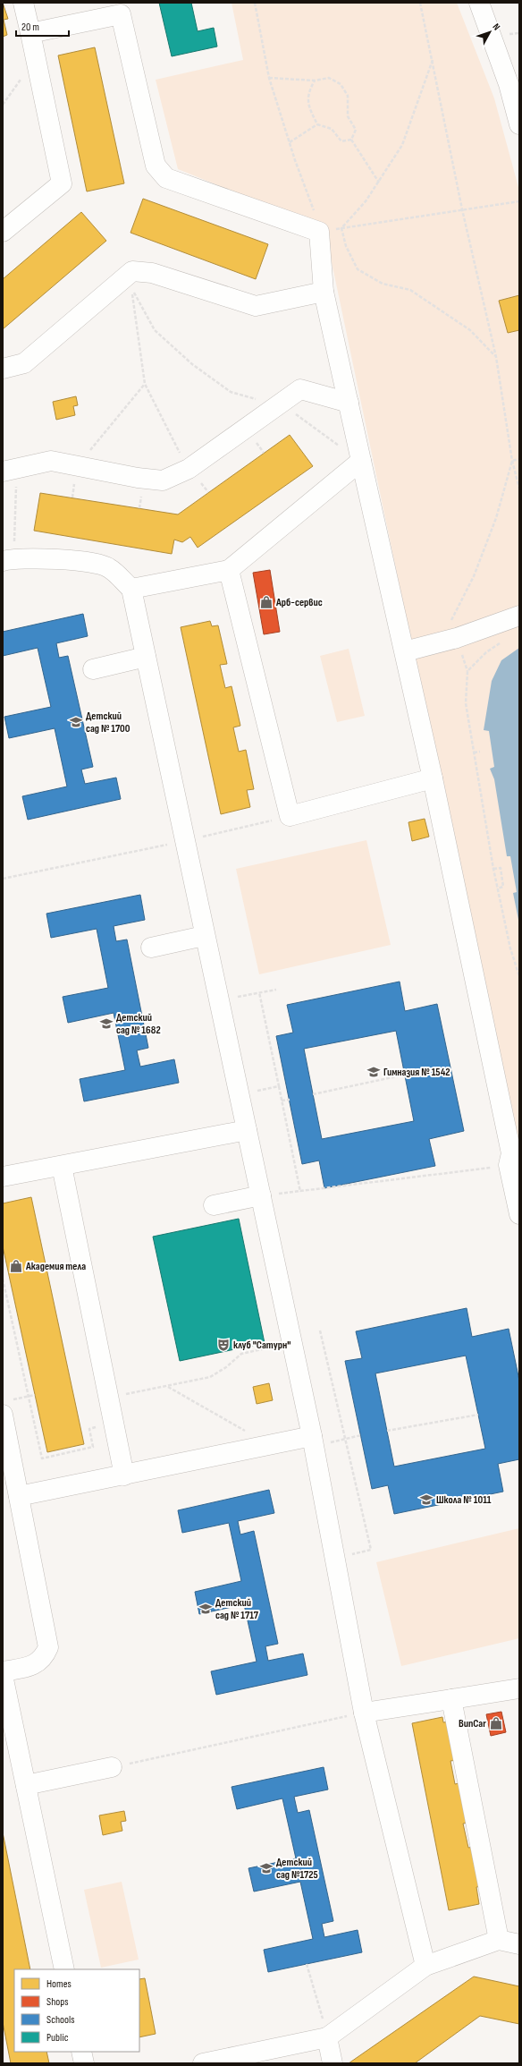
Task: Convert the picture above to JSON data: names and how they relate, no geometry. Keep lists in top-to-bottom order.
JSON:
{
  "places": {
    "shop": ["Арб-сервис", "Академия тела", "BunCar"],
    "school or university": [
      "Детский сад № 1700",
      "Детский сад № 1682",
      "Гимназия № 1542",
      "Школа № 1011",
      "Детский сад № 1717",
      "Детский сад №1725"
    ],
    "theatre": ["клуб \"Сатурн\""]
  },
  "legend": [
    "Homes",
    "Shops",
    "Schools",
    "Public"
  ],
  "scale_bar": "20 m",
  "north": "top right"
}
